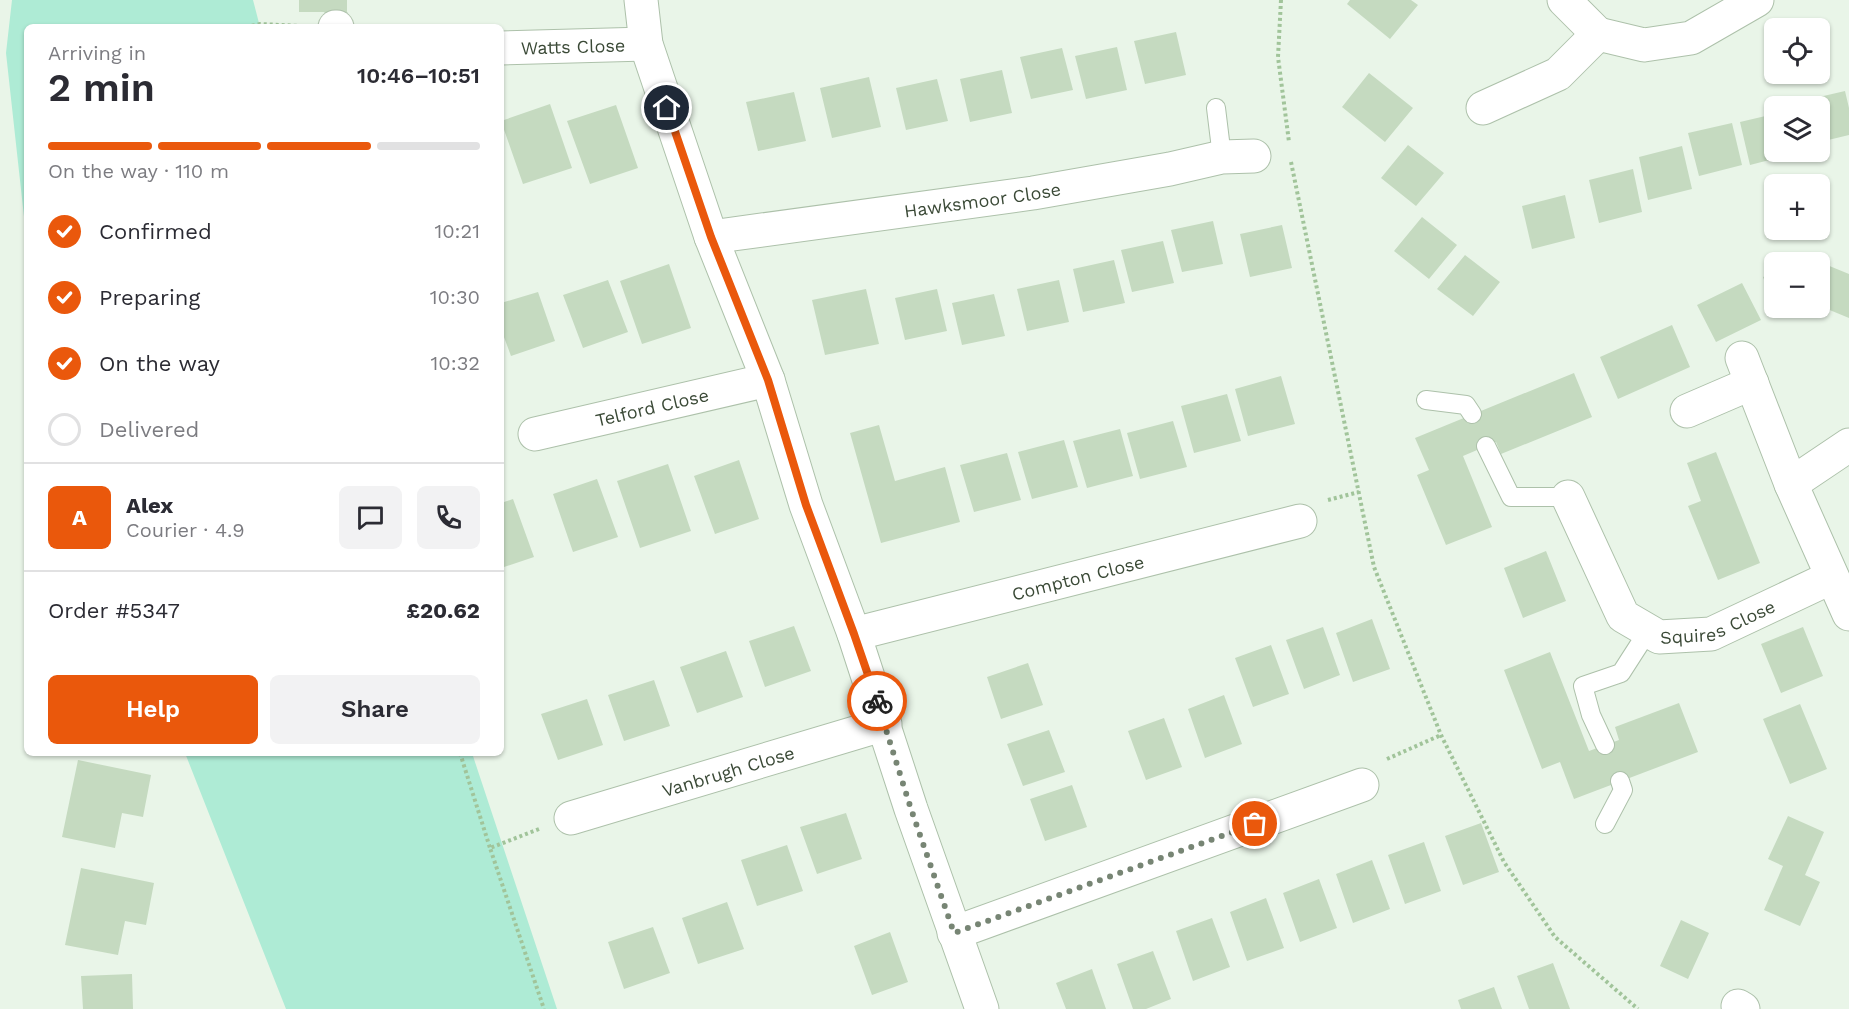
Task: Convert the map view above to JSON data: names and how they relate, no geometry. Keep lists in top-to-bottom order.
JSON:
{
  "streets": {
    "street": [
      "Watts Close",
      "Hawksmoor Close",
      "Telford Close",
      "Compton Close",
      "Squires Close",
      "Vanbrugh Close"
    ]
  },
  "page": {
    "map_buttons": ["+", "−"],
    "heading": ["2 min", "Arriving in", "10:46–10:51"],
    "panel": [
      "Alex",
      "Courier · 4.9",
      "Order #5347",
      "£20.62"
    ],
    "bar": "On the way · 110 m",
    "list": [
      ["Confirmed", "10:21"],
      ["Preparing", "10:30"],
      ["On the way", "10:32"],
      "Delivered"
    ],
    "round": "A",
    "buttons": ["Help", "Share"]
  }
}
